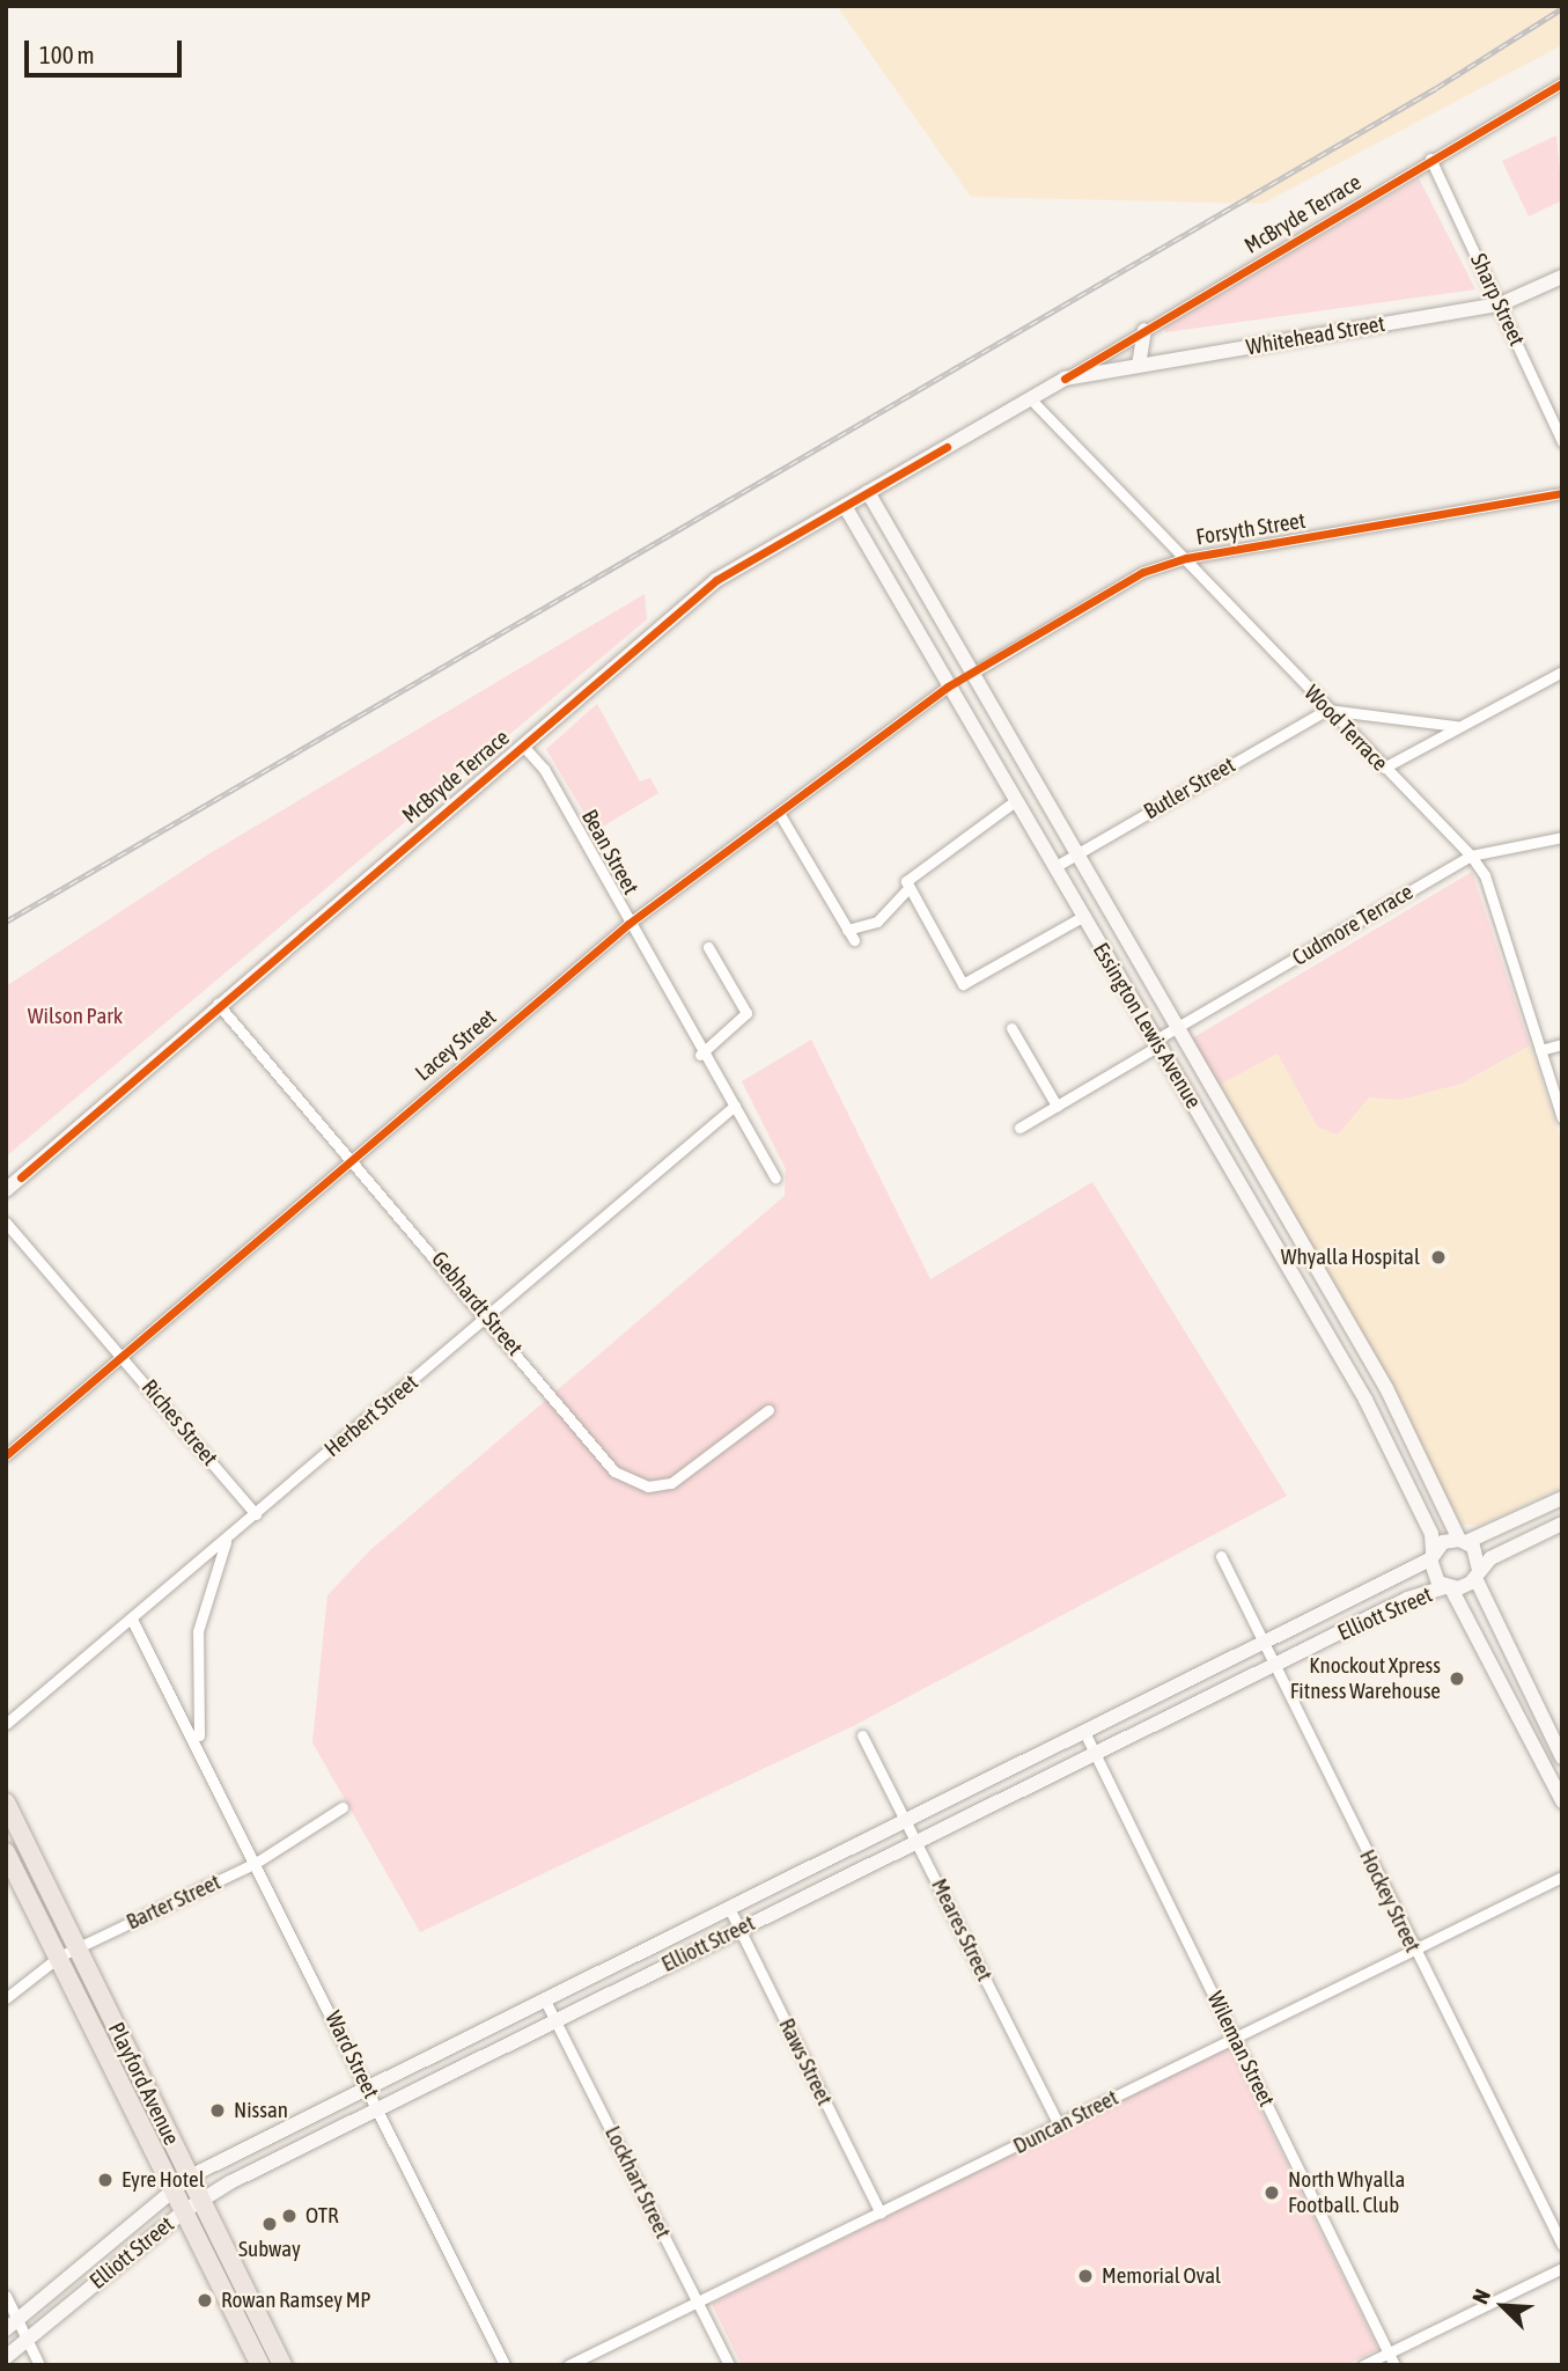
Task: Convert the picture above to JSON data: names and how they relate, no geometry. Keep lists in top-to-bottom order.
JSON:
{
  "streets": {
    "highway": ["Playford Avenue"],
    "main road": [
      "McBryde Terrace",
      "Whitehead Street",
      "Essington Lewis Avenue",
      "Elliott Street"
    ],
    "street": [
      "Sharp Street",
      "Forsyth Street",
      "Wood Terrace",
      "Butler Street",
      "Bean Street",
      "Cudmore Terrace",
      "Lacey Street",
      "Gebhardt Street",
      "Herbert Street",
      "Riches Street",
      "Hockey Street",
      "Barter Street",
      "Meares Street",
      "Wileman Street",
      "Ward Street",
      "Raws Street",
      "Duncan Street",
      "Lockhart Street"
    ]
  },
  "crossings": [
    ["McBryde Terrace", "Sharp Street"],
    ["McBryde Terrace", "Whitehead Street"],
    ["McBryde Terrace", "Wood Terrace"],
    ["McBryde Terrace", "Bean Street"],
    ["McBryde Terrace", "Essington Lewis Avenue"],
    ["McBryde Terrace", "Gebhardt Street"],
    ["Sharp Street", "Whitehead Street"],
    ["Forsyth Street", "Wood Terrace"],
    ["Forsyth Street", "Essington Lewis Avenue"],
    ["Wood Terrace", "Butler Street"],
    ["Wood Terrace", "Cudmore Terrace"],
    ["Butler Street", "Essington Lewis Avenue"],
    ["Bean Street", "Lacey Street"],
    ["Bean Street", "Herbert Street"],
    ["Cudmore Terrace", "Essington Lewis Avenue"],
    ["Essington Lewis Avenue", "Lacey Street"],
    ["Essington Lewis Avenue", "Elliott Street"],
    ["Lacey Street", "Gebhardt Street"],
    ["Lacey Street", "Riches Street"],
    ["Gebhardt Street", "Herbert Street"],
    ["Herbert Street", "Riches Street"],
    ["Herbert Street", "Ward Street"],
    ["Elliott Street", "Hockey Street"],
    ["Elliott Street", "Meares Street"],
    ["Elliott Street", "Wileman Street"],
    ["Elliott Street", "Ward Street"],
    ["Elliott Street", "Raws Street"],
    ["Elliott Street", "Playford Avenue"],
    ["Elliott Street", "Lockhart Street"],
    ["Hockey Street", "Duncan Street"],
    ["Barter Street", "Ward Street"],
    ["Barter Street", "Playford Avenue"],
    ["Meares Street", "Duncan Street"],
    ["Wileman Street", "Duncan Street"],
    ["Raws Street", "Duncan Street"],
    ["Duncan Street", "Lockhart Street"]
  ],
  "parks": ["Wilson Park"],
  "places": [
    "Whyalla Hospital",
    "Knockout Xpress Fitness Warehouse",
    "Nissan",
    "Eyre Hotel",
    "North Whyalla Football. Club",
    "OTR",
    "Subway",
    "Memorial Oval",
    "Rowan Ramsey MP"
  ],
  "scale_bar": "100 m",
  "north": "top left"
}
